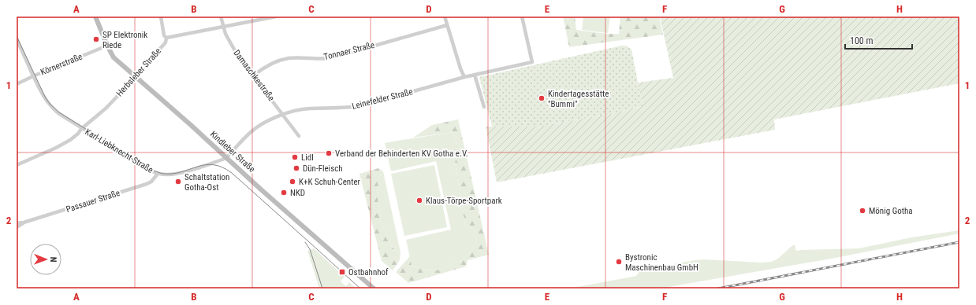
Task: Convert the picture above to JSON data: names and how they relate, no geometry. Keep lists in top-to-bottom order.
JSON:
{
  "streets": {
    "main road": ["Kindleber Straße"],
    "street": [
      "Tonnaer Straße",
      "Körnerstraße",
      "Herbsleber Straße",
      "Damaschkestraße",
      "Leinefelder Straße",
      "Karl-Liebknecht-Straße",
      "Passauer Straße"
    ]
  },
  "crossings": [
    ["Tonnaer Straße", "Damaschkestraße"],
    ["Körnerstraße", "Karl-Liebknecht-Straße"],
    ["Körnerstraße", "Kindleber Straße"],
    ["Herbsleber Straße", "Karl-Liebknecht-Straße"],
    ["Herbsleber Straße", "Kindleber Straße"],
    ["Damaschkestraße", "Leinefelder Straße"],
    ["Leinefelder Straße", "Karl-Liebknecht-Straße"],
    ["Leinefelder Straße", "Kindleber Straße"],
    ["Karl-Liebknecht-Straße", "Kindleber Straße"],
    ["Karl-Liebknecht-Straße", "Passauer Straße"]
  ],
  "places": {
    "other": [
      "SP Elektronik Riede",
      "Kindertagesstätte \"Bummi\"",
      "Verband der Behinderten KV Gotha e.V.",
      "Lidl",
      "Dün-Fleisch",
      "Schaltstation Gotha-Ost",
      "K+K Schuh-Center",
      "NKD",
      "Klaus-Törpe-Sportpark",
      "Mönig Gotha",
      "Bystronic Maschinenbau GmbH"
    ],
    "transit": ["Ostbahnhof"]
  },
  "scale_bar": "100 m",
  "north": "right",
  "grid": {
    "columns": [
      "A",
      "B",
      "C",
      "D",
      "E",
      "F",
      "G",
      "H"
    ],
    "rows": ["1", "2"]
  }
}
